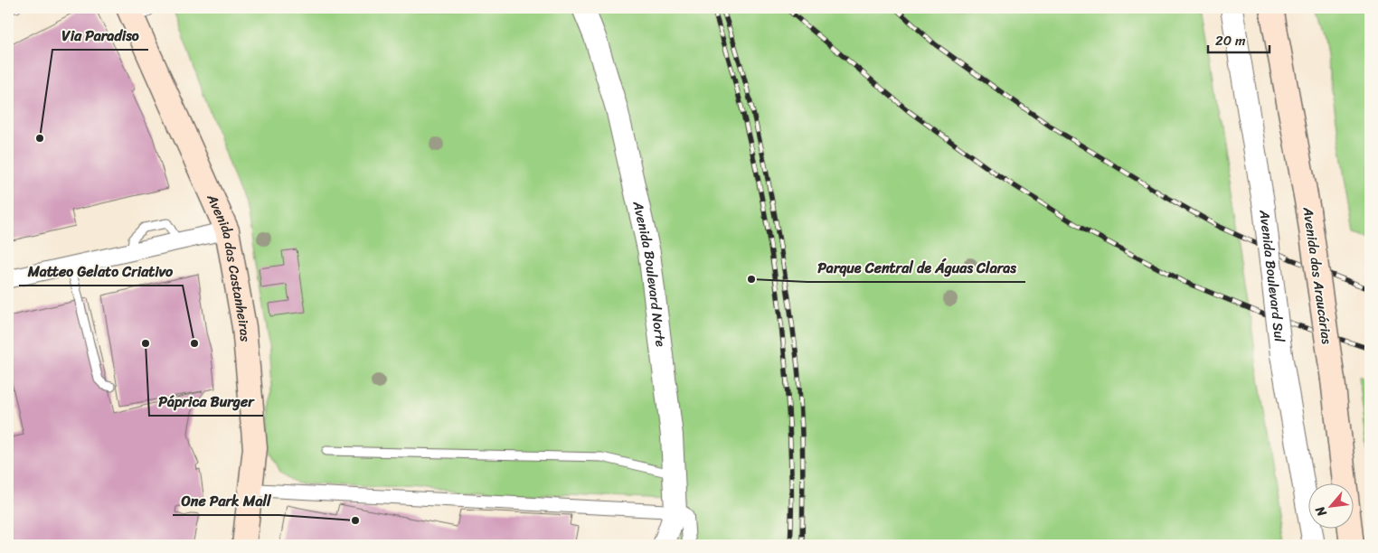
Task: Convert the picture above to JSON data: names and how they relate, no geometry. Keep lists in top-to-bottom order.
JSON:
{
  "streets": {
    "main road": ["Avenida das Castanheiras", "Avenida das Araucárias"],
    "street": ["Avenida Boulevard Norte", "Avenida Boulevard Sul"]
  },
  "places": [
    "Via Paradiso",
    "Parque Central de Águas Claras",
    "Páprica Burger",
    "Matteo Gelato Criativo",
    "One Park Mall"
  ],
  "scale_bar": "20 m",
  "north": "bottom left"
}
